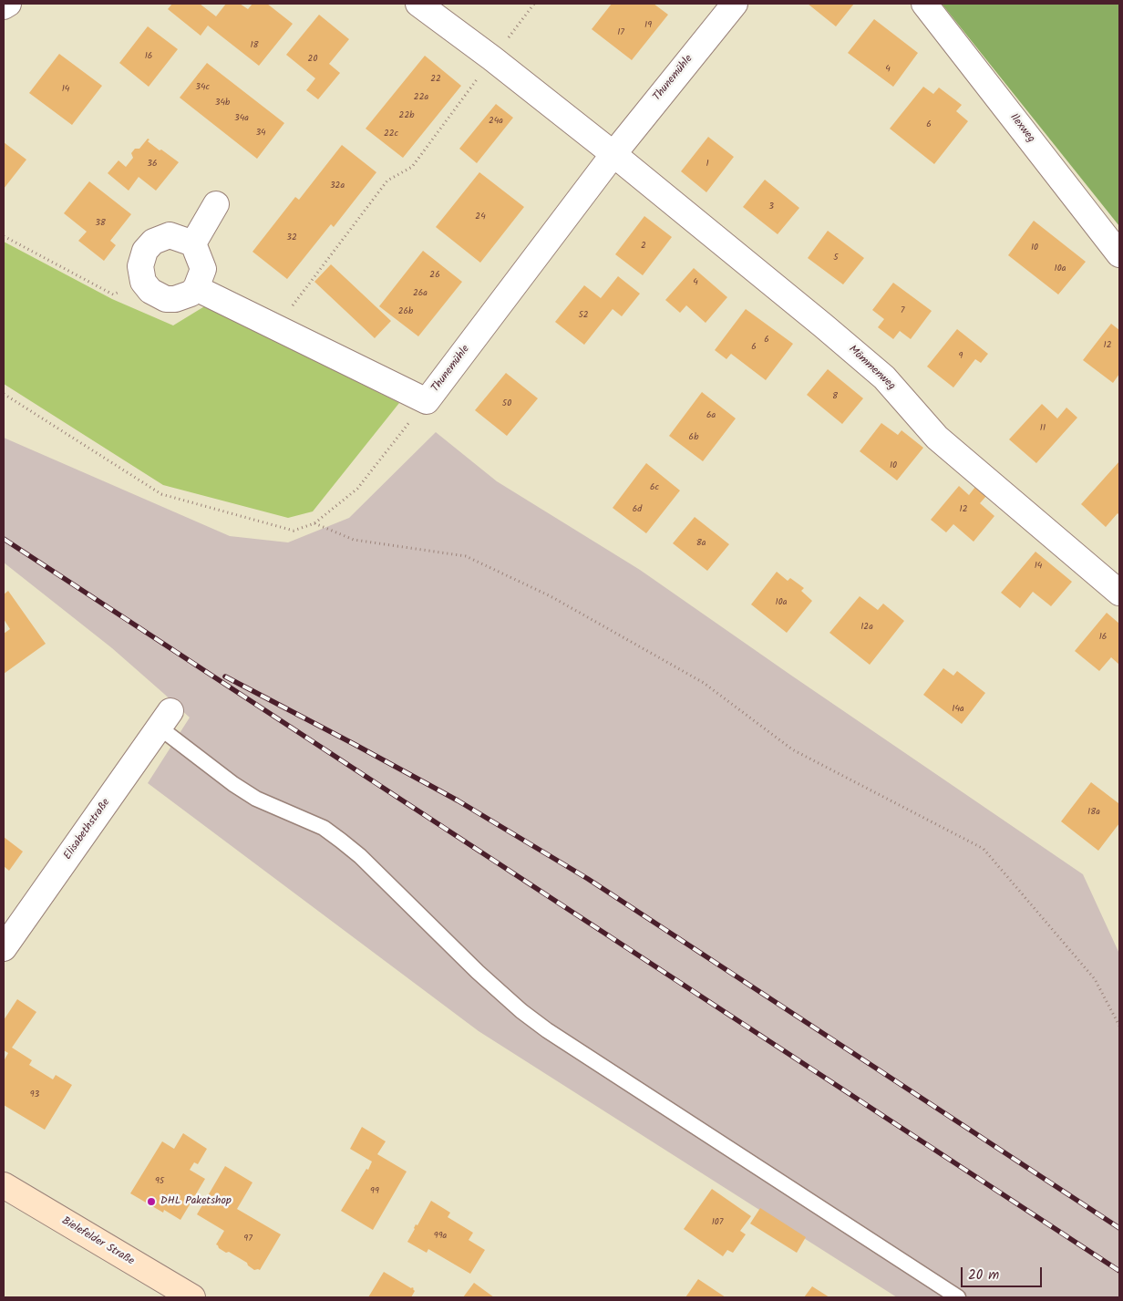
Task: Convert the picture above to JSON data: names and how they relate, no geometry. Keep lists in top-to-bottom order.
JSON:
{
  "streets": {
    "main road": ["Bielefelder Straße"],
    "street": [
      "Thunemühle",
      "Ilexweg",
      "Mömmenweg",
      "Elisabethstraße"
    ]
  },
  "crossings": [
    ["Thunemühle", "Mömmenweg"]
  ],
  "places": ["DHL Paketshop"],
  "house_numbers": [
    "19",
    "17",
    "18",
    "16",
    "20",
    "4",
    "22",
    "34c",
    "14",
    "22a",
    "34b",
    "22b",
    "34a",
    "24a",
    "6",
    "34",
    "22c",
    "36",
    "1",
    "32a",
    "3",
    "24",
    "38",
    "32",
    "2",
    "10",
    "5",
    "10a",
    "26",
    "4",
    "26a",
    "7",
    "26b",
    "52",
    "6",
    "12",
    "6",
    "9",
    "8",
    "50",
    "6a",
    "11",
    "6b",
    "10",
    "6c",
    "6d",
    "12",
    "8a",
    "14",
    "10a",
    "12a",
    "16",
    "14a",
    "18a",
    "93",
    "95",
    "99",
    "107",
    "99a",
    "97"
  ],
  "scale_bar": "20 m"
}
